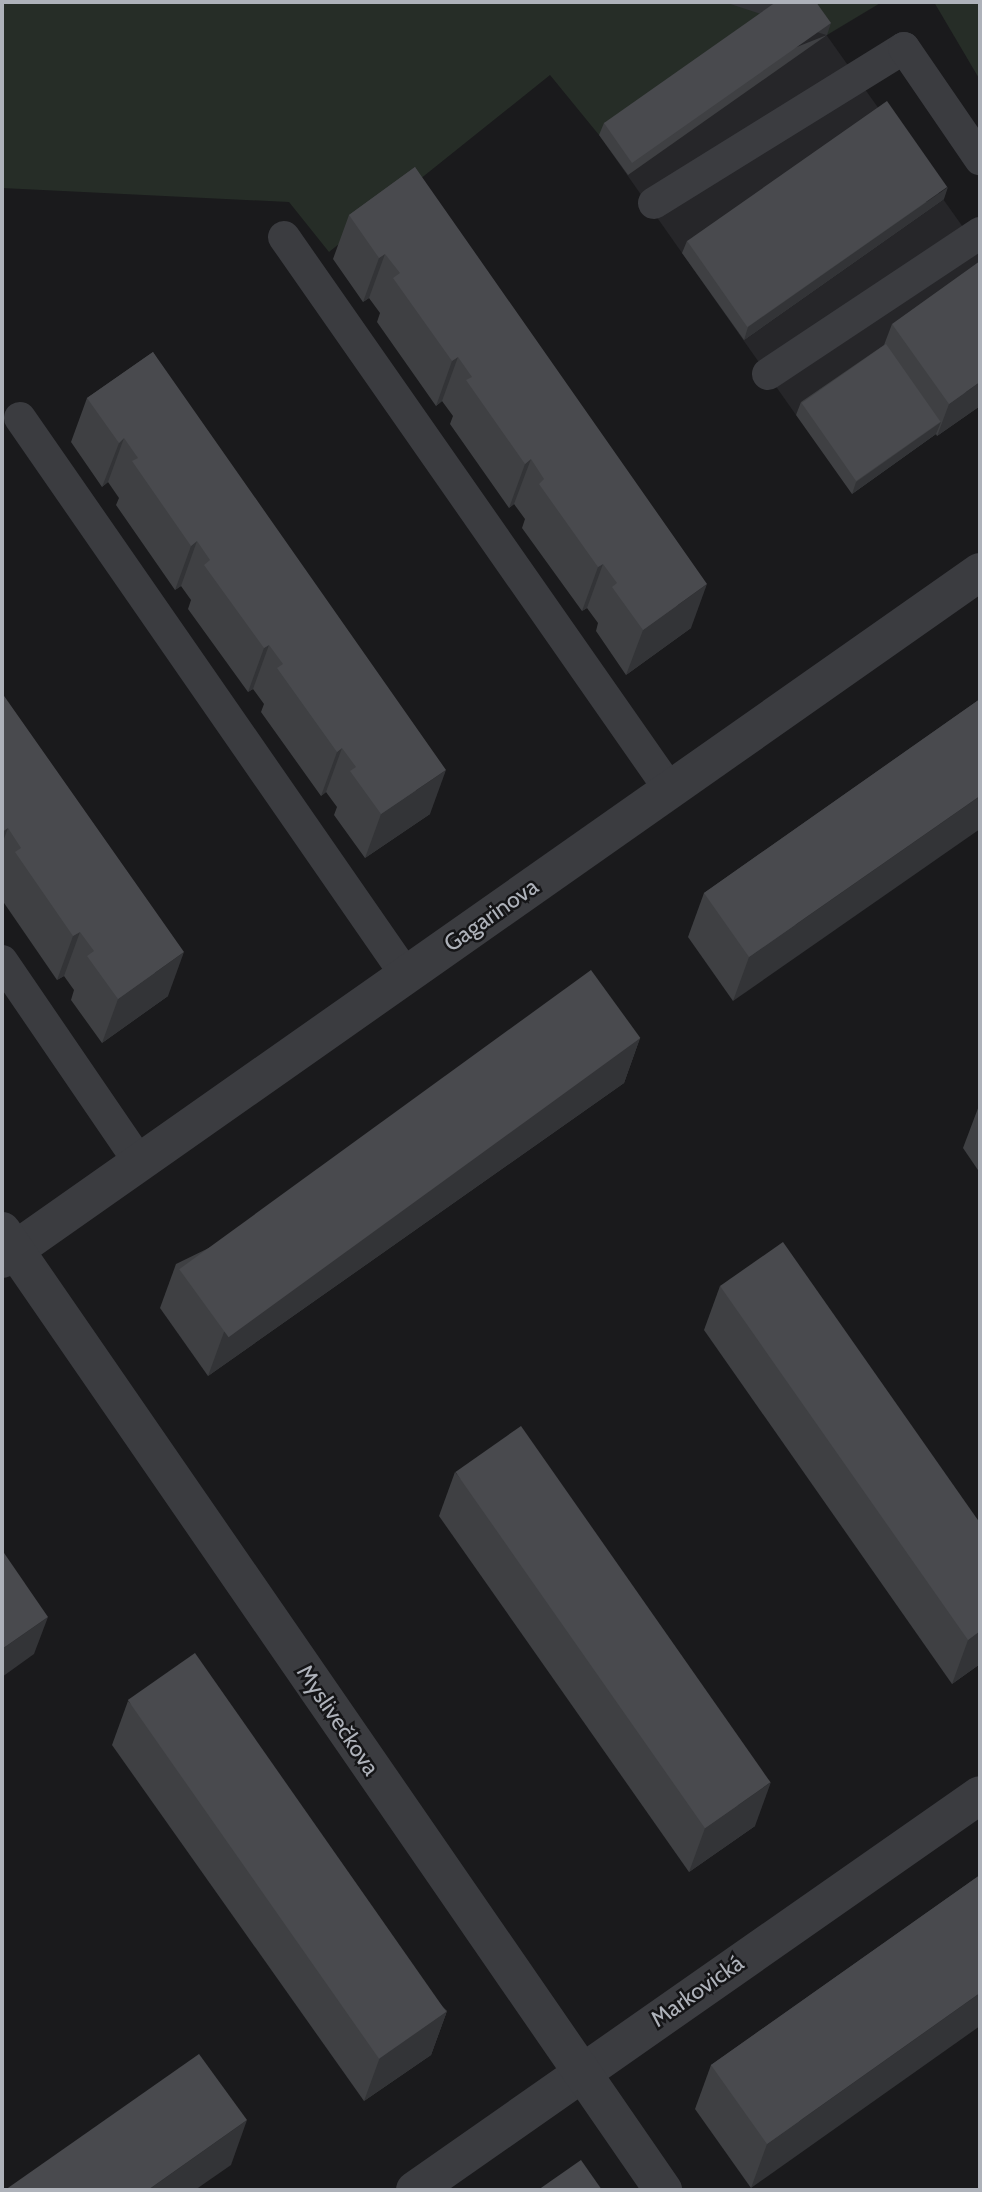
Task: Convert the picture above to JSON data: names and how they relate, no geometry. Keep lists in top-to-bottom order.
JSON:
{
  "streets": {
    "street": ["Gagarinova", "Myslivečkova", "Markovická"]
  },
  "crossings": [
    ["Gagarinova", "Myslivečkova"],
    ["Myslivečkova", "Markovická"]
  ]
}
